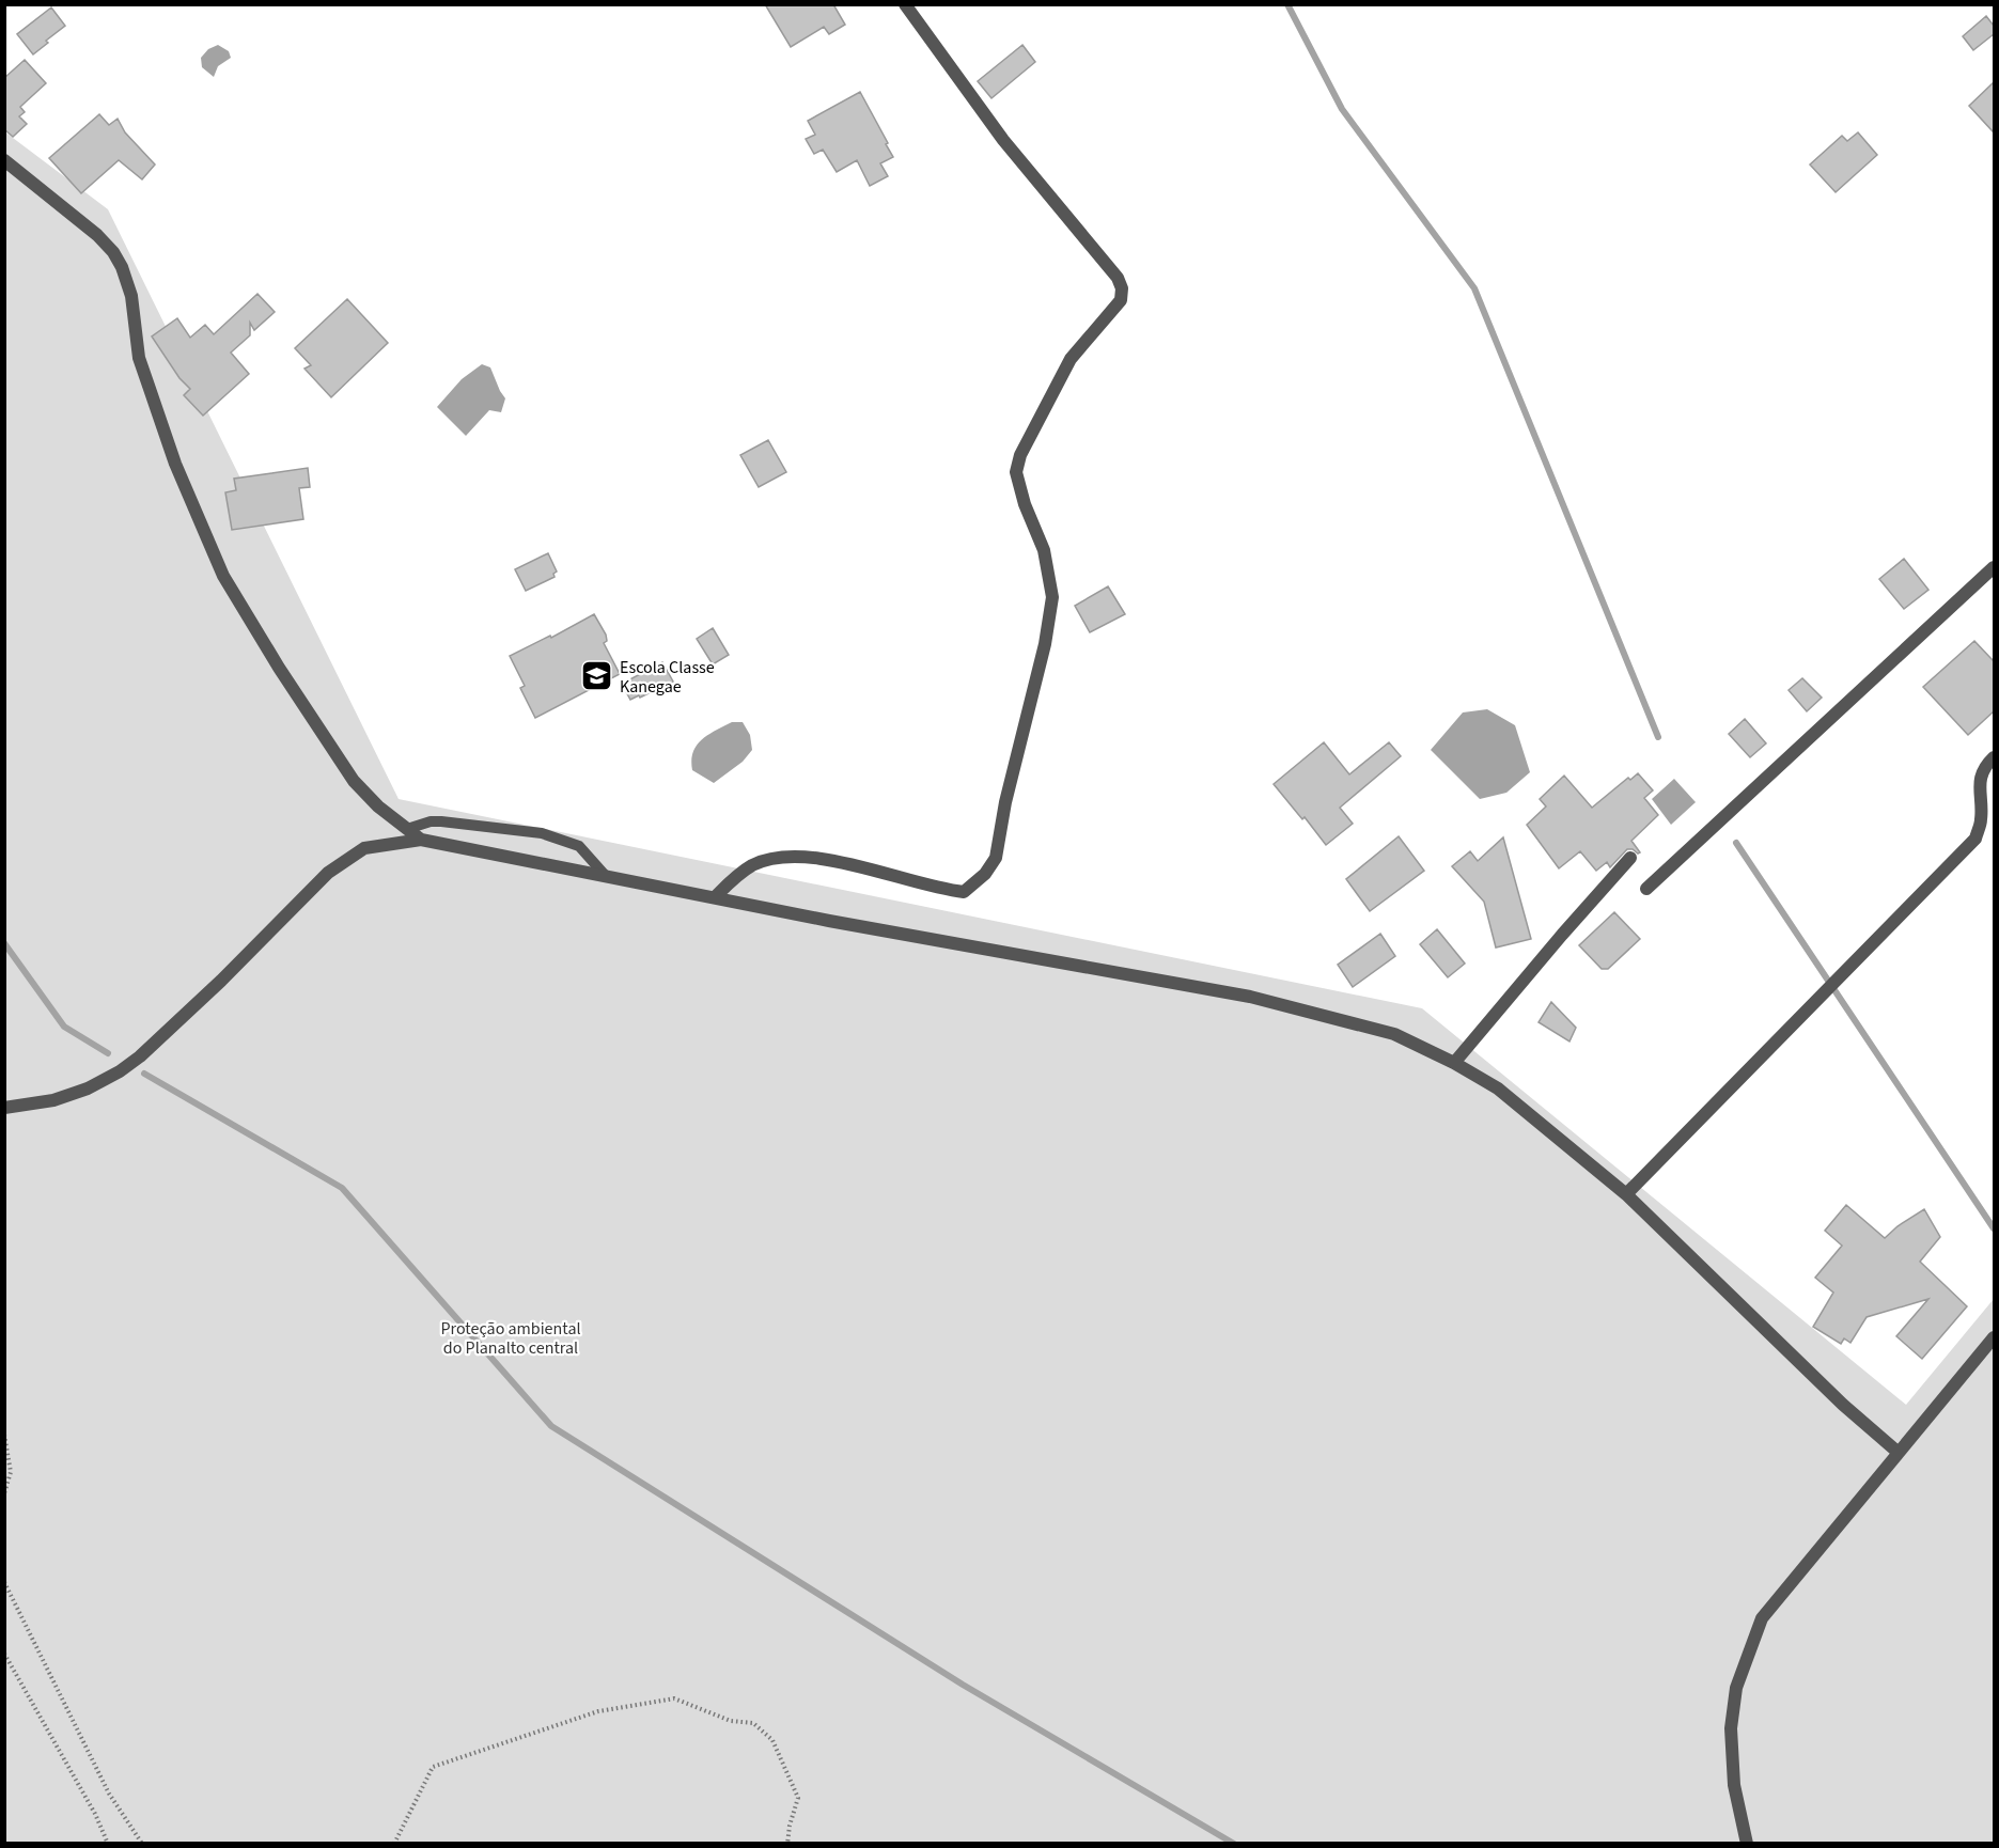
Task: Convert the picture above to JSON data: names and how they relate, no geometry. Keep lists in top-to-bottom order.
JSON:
{
  "parks": ["Proteção ambiental do Planalto central"],
  "places": {
    "school or university": ["Escola Classe Kanegae"]
  }
}
